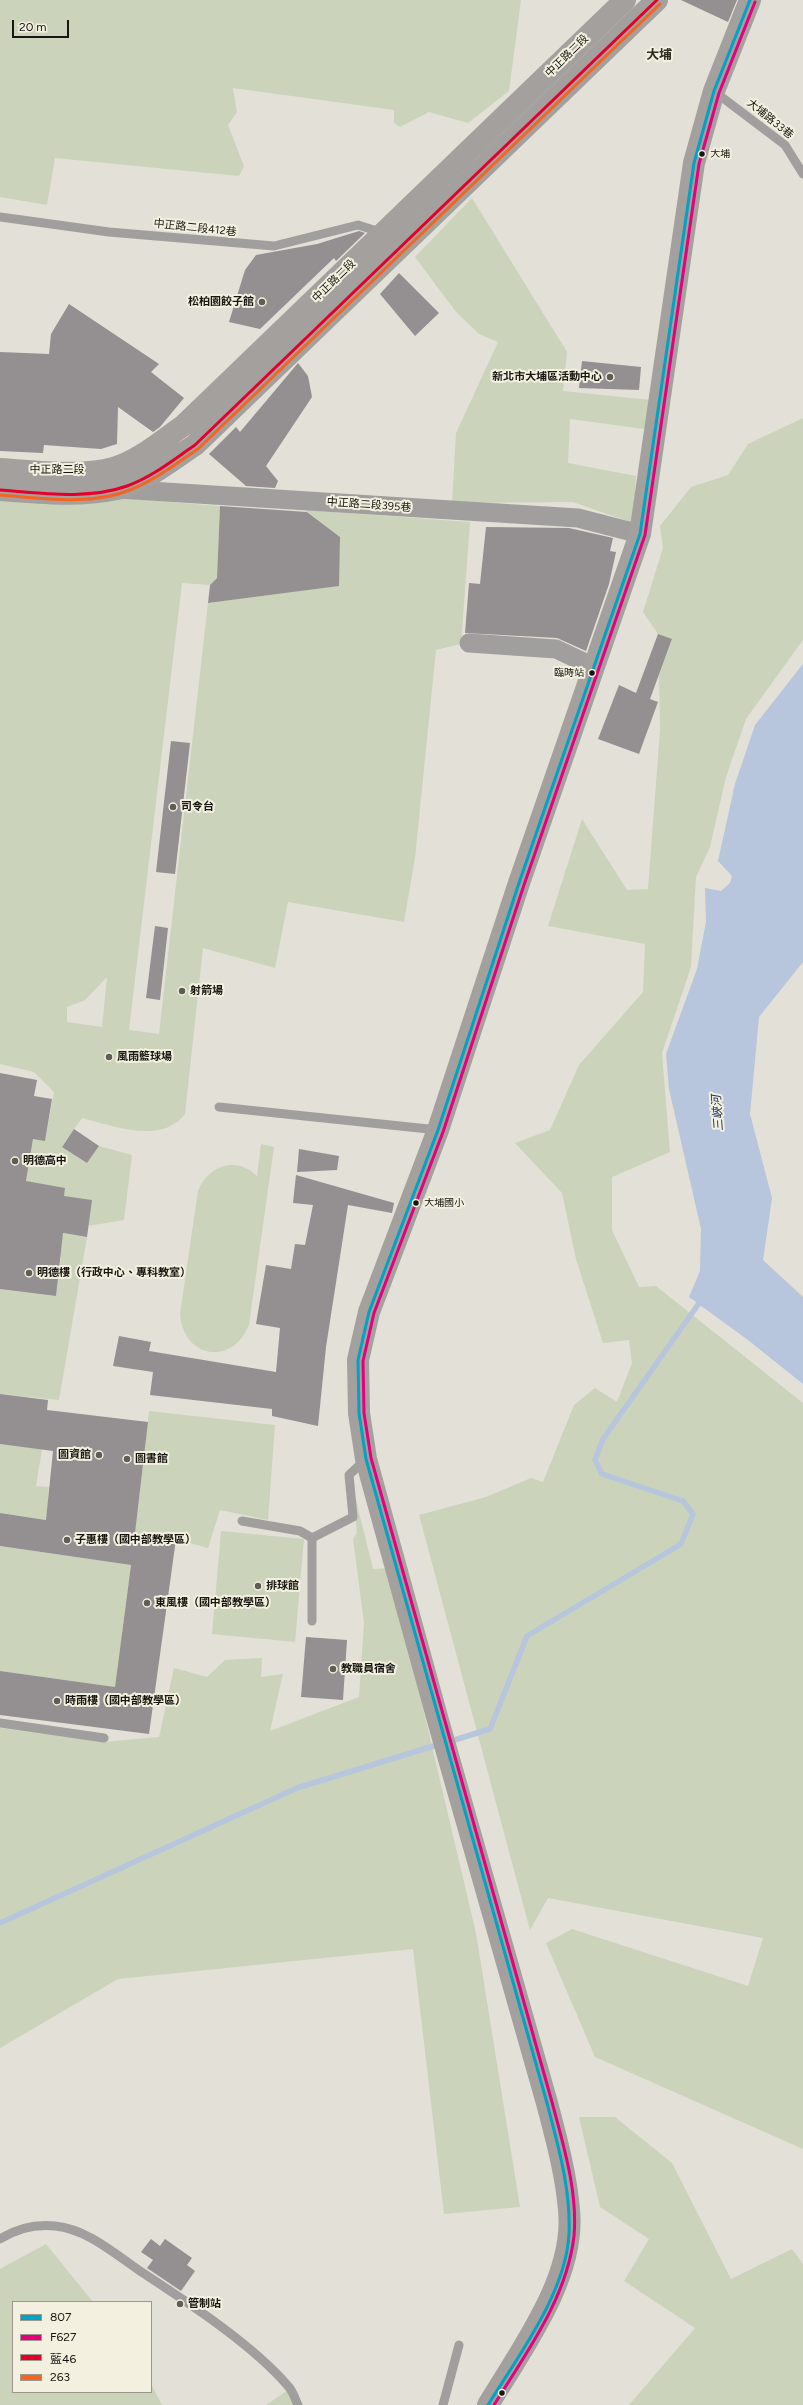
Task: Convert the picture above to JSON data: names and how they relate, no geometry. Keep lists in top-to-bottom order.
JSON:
{
  "streets": {
    "main road": ["中正路二段"],
    "street": ["中正路二段395巷"],
    "lane": ["大埔路33巷", "中正路二段412巷"]
  },
  "crossings": [
    ["中正路二段", "中正路二段412巷"],
    ["中正路二段", "中正路二段395巷"]
  ],
  "districts": ["大埔"],
  "water": ["三峽河"],
  "places": [
    "大埔",
    "松柏園餃子館",
    "新北市大埔區活動中心",
    "臨時站",
    "司令台",
    "射箭場",
    "風雨籃球場",
    "明德高中",
    "大埔國小",
    "明德樓（行政中心、專科教室）",
    "圖資館",
    "圖書館",
    "子惠樓（國中部教學區）",
    "排球館",
    "東風樓（國中部教學區）",
    "教職員宿舍",
    "時雨樓（國中部教學區）",
    "管制站"
  ],
  "lines": [
    "transit line 807",
    "transit line 藍46",
    "transit line F627",
    "transit line 263"
  ],
  "legend": [
    "807",
    "F627",
    "藍46",
    "263"
  ],
  "scale_bar": "20 m"
}
